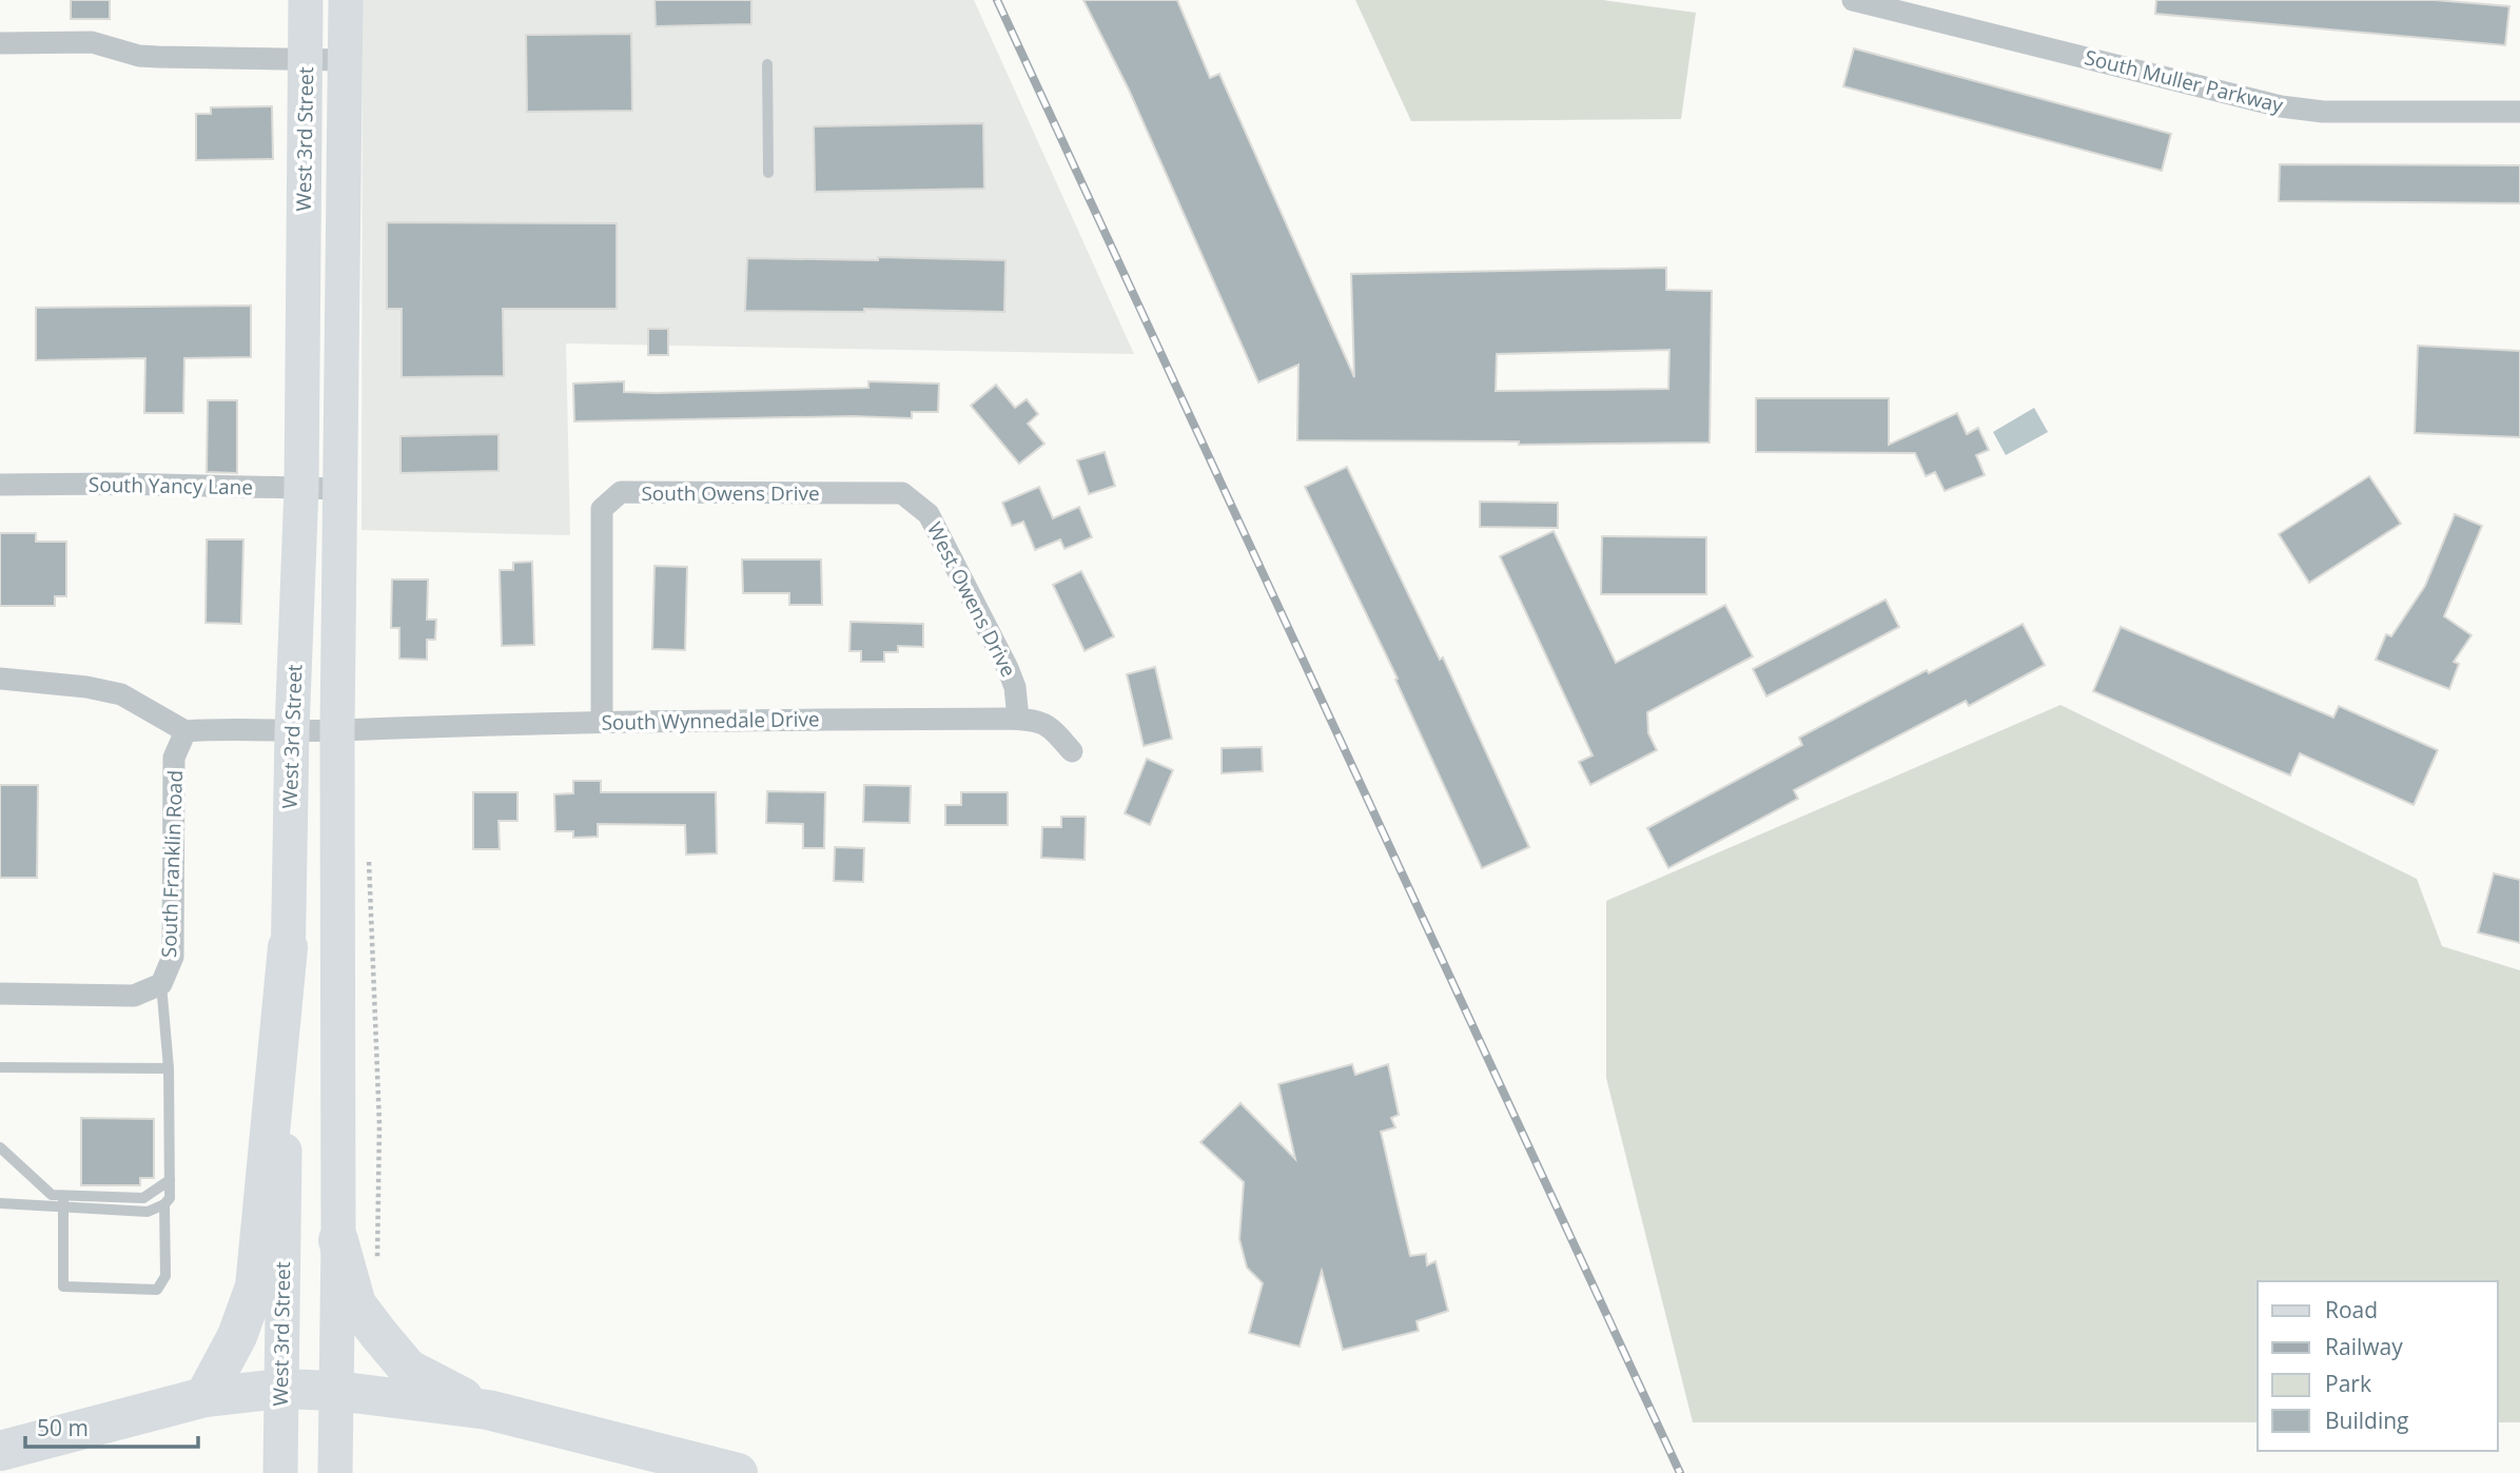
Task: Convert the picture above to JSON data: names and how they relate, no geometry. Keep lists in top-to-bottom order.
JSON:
{
  "streets": {
    "main road": ["West 3rd Street"],
    "street": [
      "South Muller Parkway",
      "South Yancy Lane",
      "South Owens Drive",
      "West Owens Drive",
      "South Wynnedale Drive",
      "South Franklin Road"
    ]
  },
  "crossings": [
    ["West 3rd Street", "South Yancy Lane"],
    ["West 3rd Street", "South Wynnedale Drive"],
    ["South Owens Drive", "West Owens Drive"],
    ["South Owens Drive", "South Wynnedale Drive"],
    ["West Owens Drive", "South Wynnedale Drive"]
  ],
  "legend": [
    "Road",
    "Railway",
    "Park",
    "Building"
  ],
  "scale_bar": "50 m"
}
